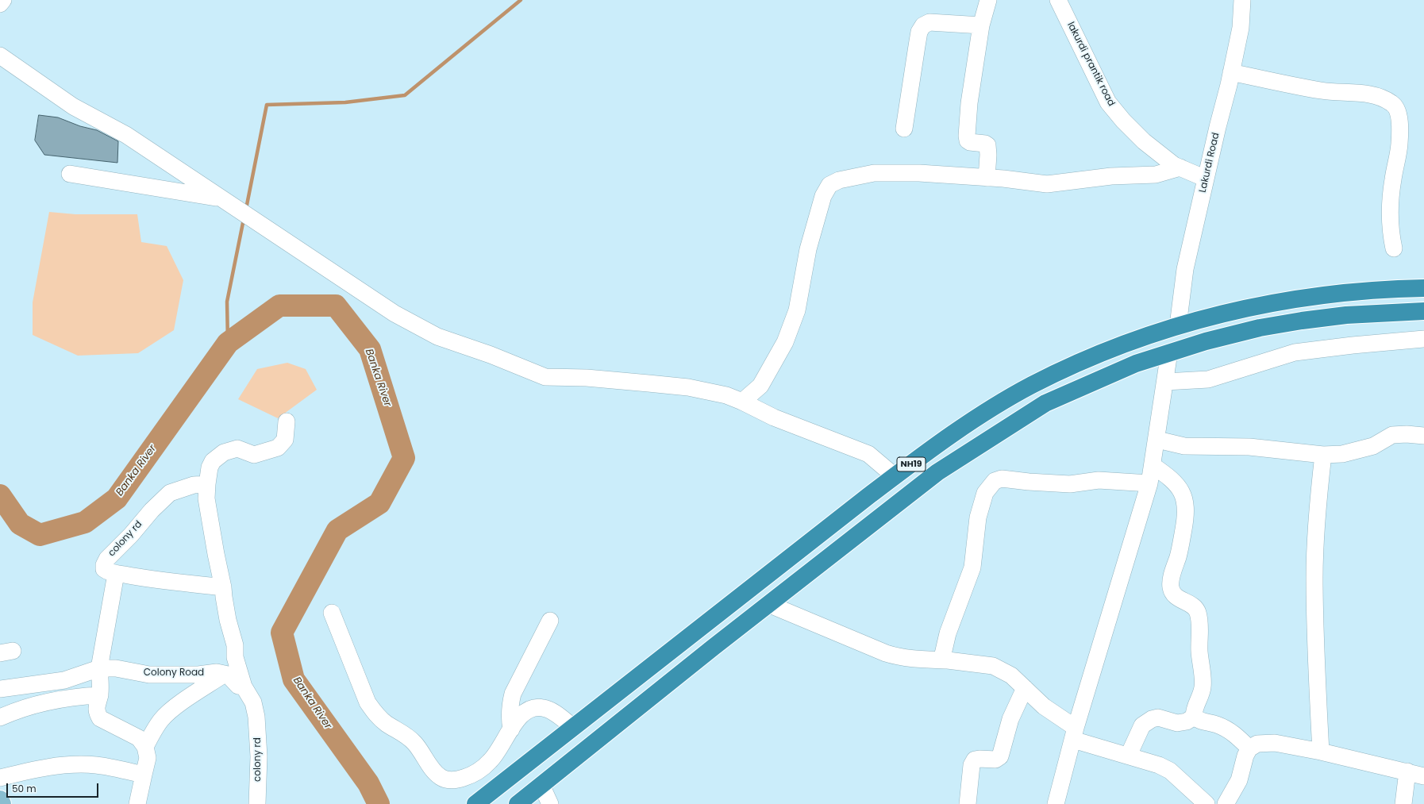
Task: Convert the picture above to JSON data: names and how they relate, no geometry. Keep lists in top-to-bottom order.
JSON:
{
  "streets": {
    "highway": ["NH19"],
    "street": [
      "lakurdi prantik road",
      "Lakurdi Road",
      "colony rd",
      "Colony Road"
    ]
  },
  "crossings": [
    ["lakurdi prantik road", "Lakurdi Road"],
    ["Lakurdi Road", "NH19"]
  ],
  "water": ["Banka River"],
  "scale_bar": "50 m"
}
